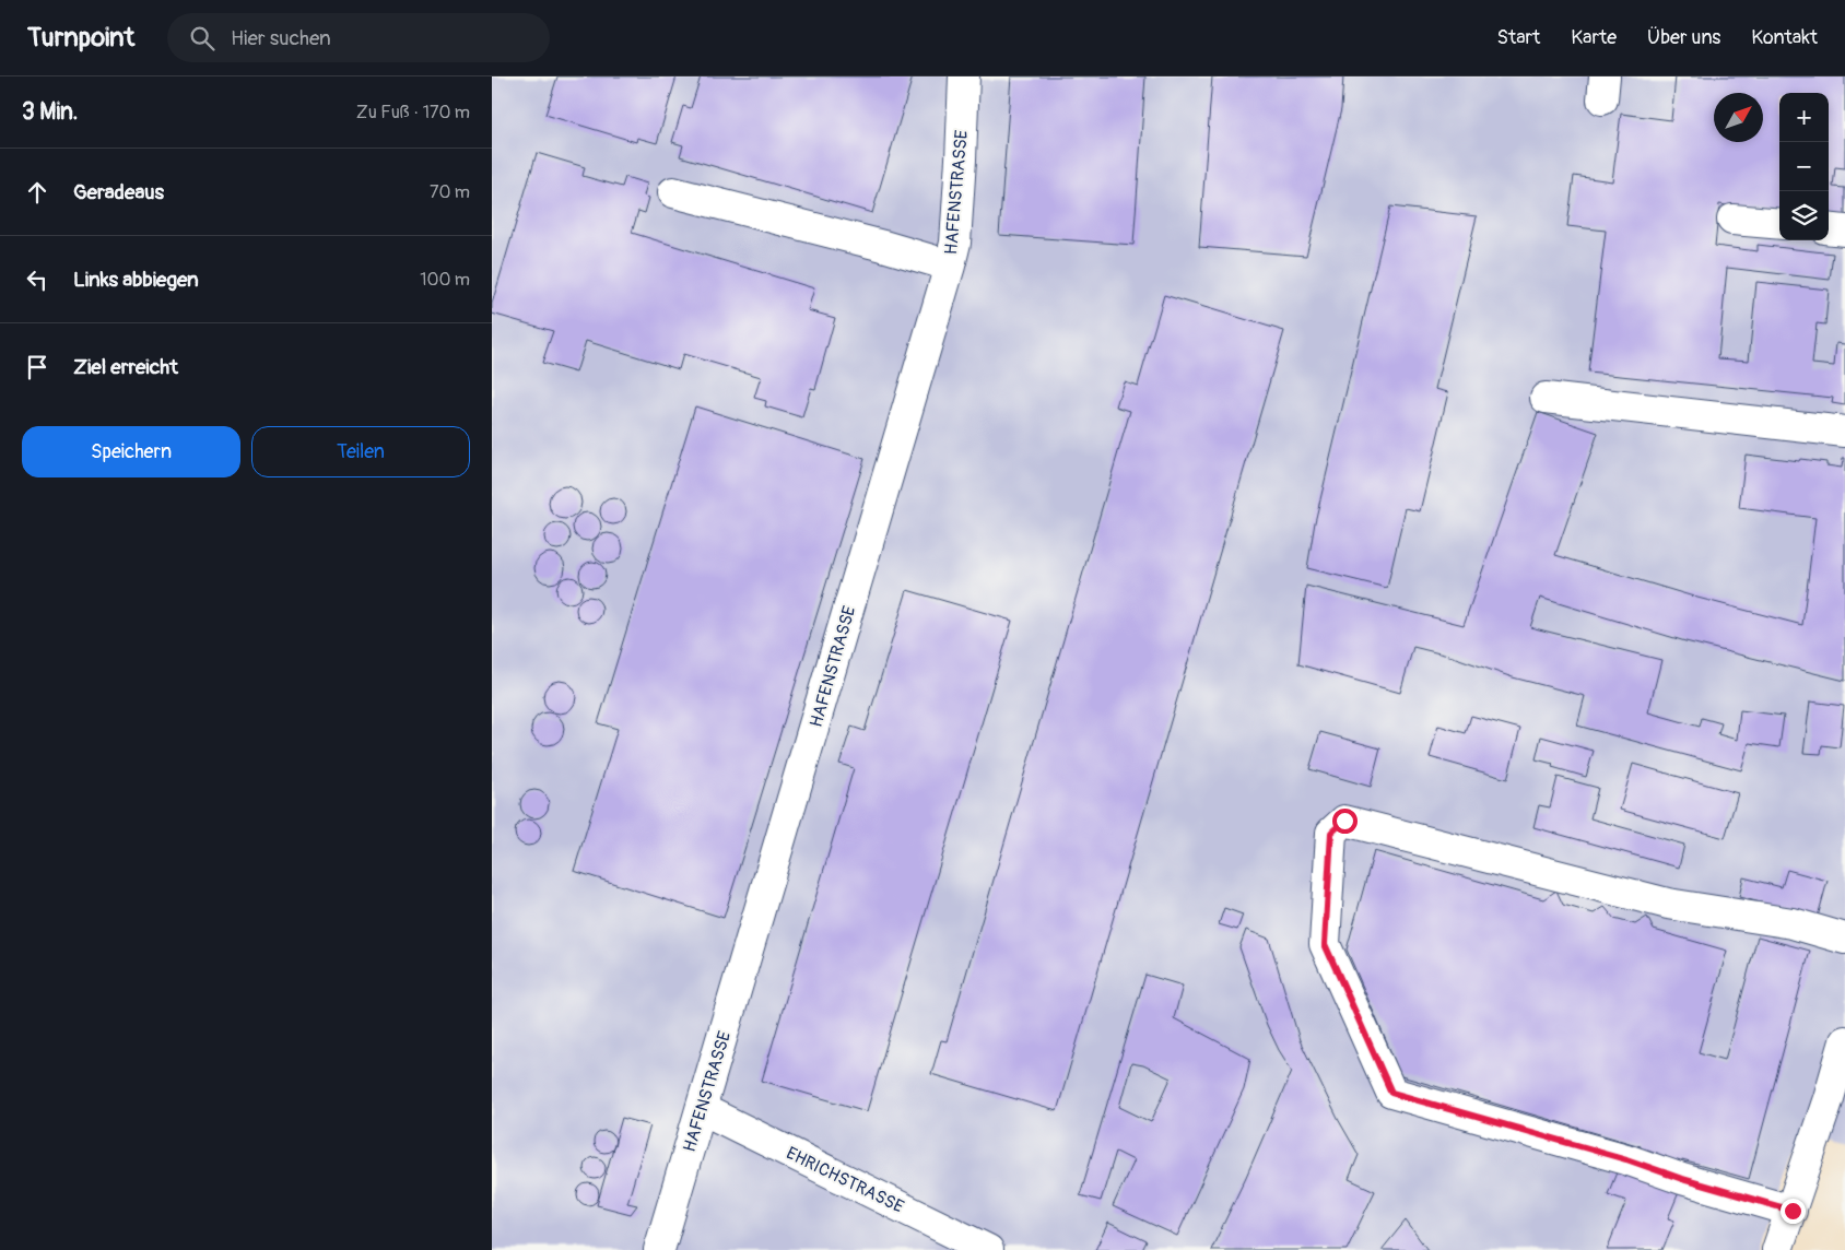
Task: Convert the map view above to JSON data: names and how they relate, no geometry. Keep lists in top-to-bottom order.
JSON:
{
  "streets": {
    "street": ["HAFENSTRASSE", "EHRICHSTRASSE"]
  },
  "crossings": [
    ["HAFENSTRASSE", "EHRICHSTRASSE"]
  ],
  "north": "top right",
  "page": {
    "header": "Turnpoint",
    "search": "Hier suchen",
    "nav": [
      "Start",
      "Karte",
      "Über uns",
      "Kontakt"
    ],
    "heading": ["3 Min.", "Zu Fuß · 170 m"],
    "map_buttons": ["+", "−"],
    "list": [
      ["Geradeaus", "70 m"],
      ["Links abbiegen", "100 m"],
      "Ziel erreicht"
    ],
    "buttons": ["Speichern", "Teilen"]
  }
}
